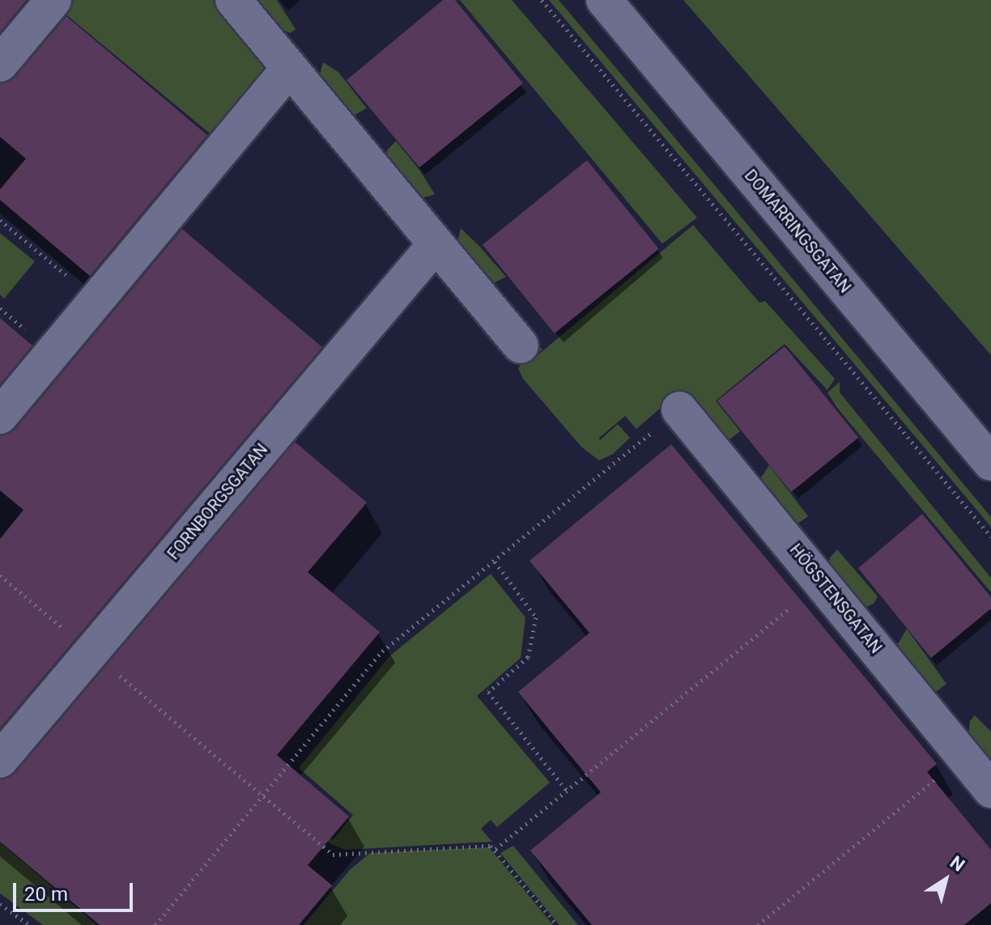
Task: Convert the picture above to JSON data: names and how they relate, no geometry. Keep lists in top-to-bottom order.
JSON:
{
  "streets": {
    "street": ["DOMARRINGSGATAN", "FORNBORGSGATAN", "HÖGSTENSGATAN"]
  },
  "scale_bar": "20 m",
  "north": "top right"
}
